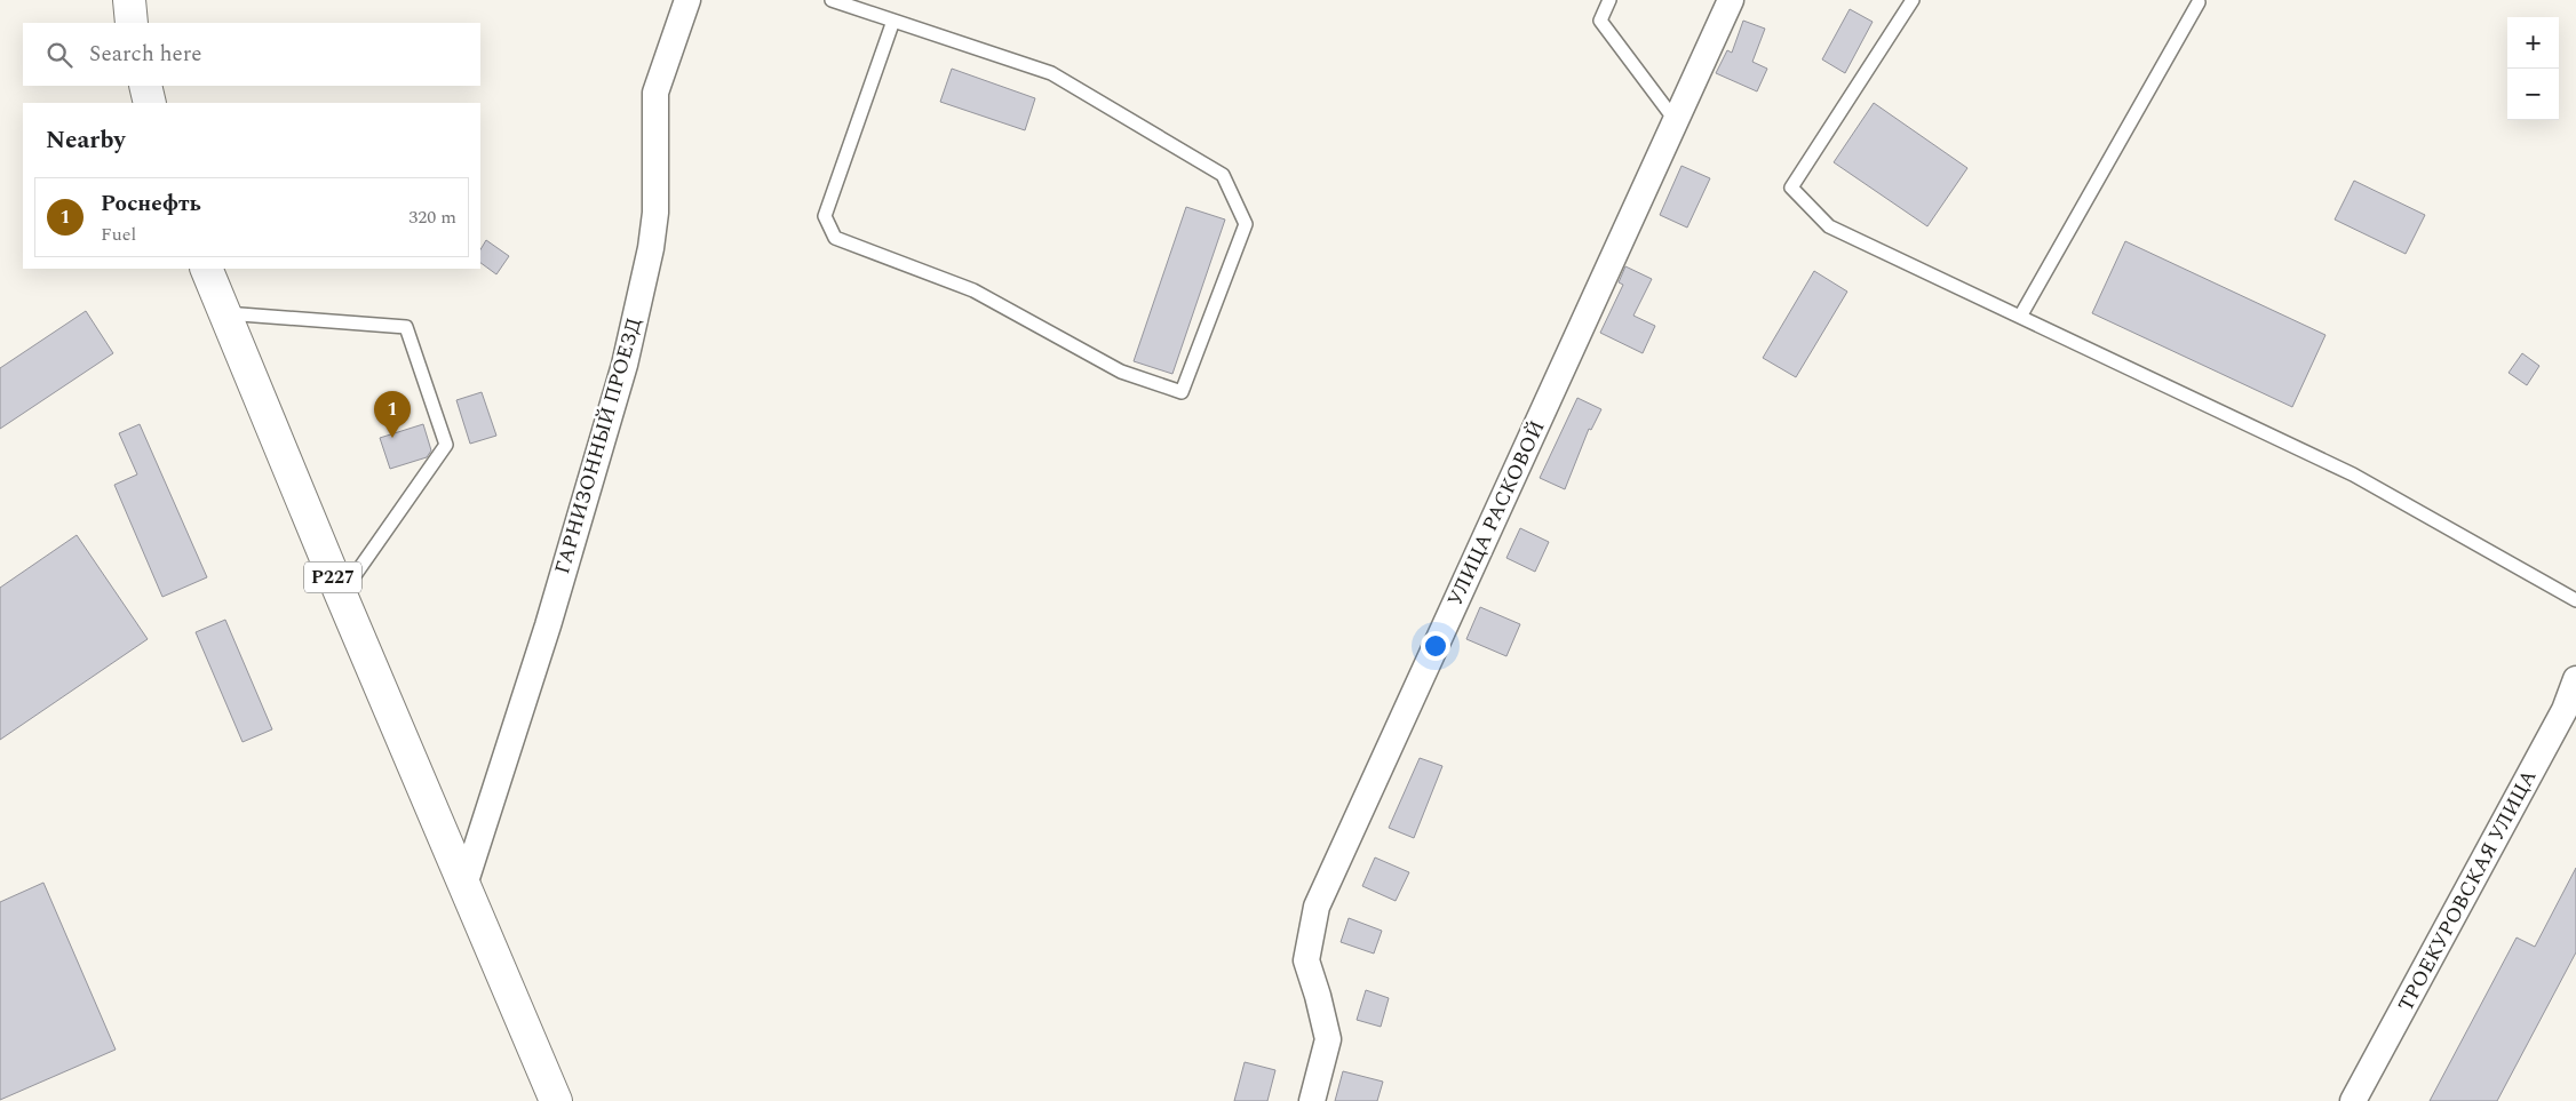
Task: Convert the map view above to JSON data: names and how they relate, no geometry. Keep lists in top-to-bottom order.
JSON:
{
  "streets": {
    "main road": ["Р227"],
    "street": ["ГАРНИЗОННЫЙ ПРОЕЗД", "УЛИЦА РАСКОВОЙ", "ТРОЕКУРОВСКАЯ УЛИЦА"]
  },
  "crossings": [
    ["ГАРНИЗОННЫЙ ПРОЕЗД", "Р227"]
  ],
  "page": {
    "map_buttons": ["+", "−"],
    "search": "Search here",
    "heading": "Nearby",
    "list": [
      {
        "mark": "1",
        "name": "Роснефть",
        "note": "Fuel",
        "value": "320 m"
      }
    ],
    "pins": "1"
  }
}
